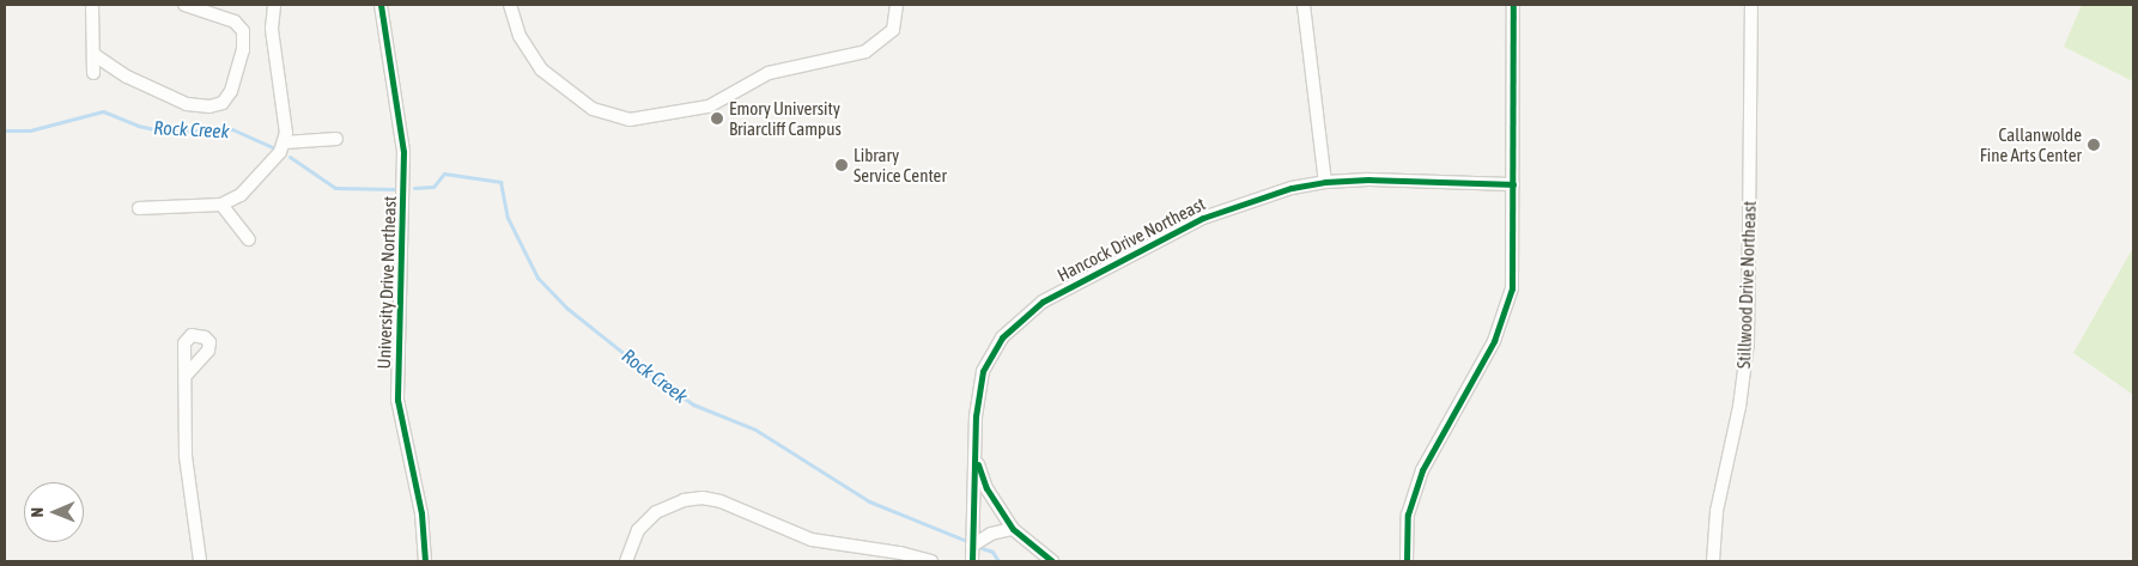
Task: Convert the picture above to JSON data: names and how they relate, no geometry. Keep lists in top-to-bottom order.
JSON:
{
  "streets": {
    "street": ["Hancock Drive Northeast", "University Drive Northeast", "Stillwood Drive Northeast"]
  },
  "water": ["Rock Creek"],
  "places": ["Emory University Briarcliff Campus", "Callanwolde Fine Arts Center", "Library Service Center"],
  "north": "left"
}
